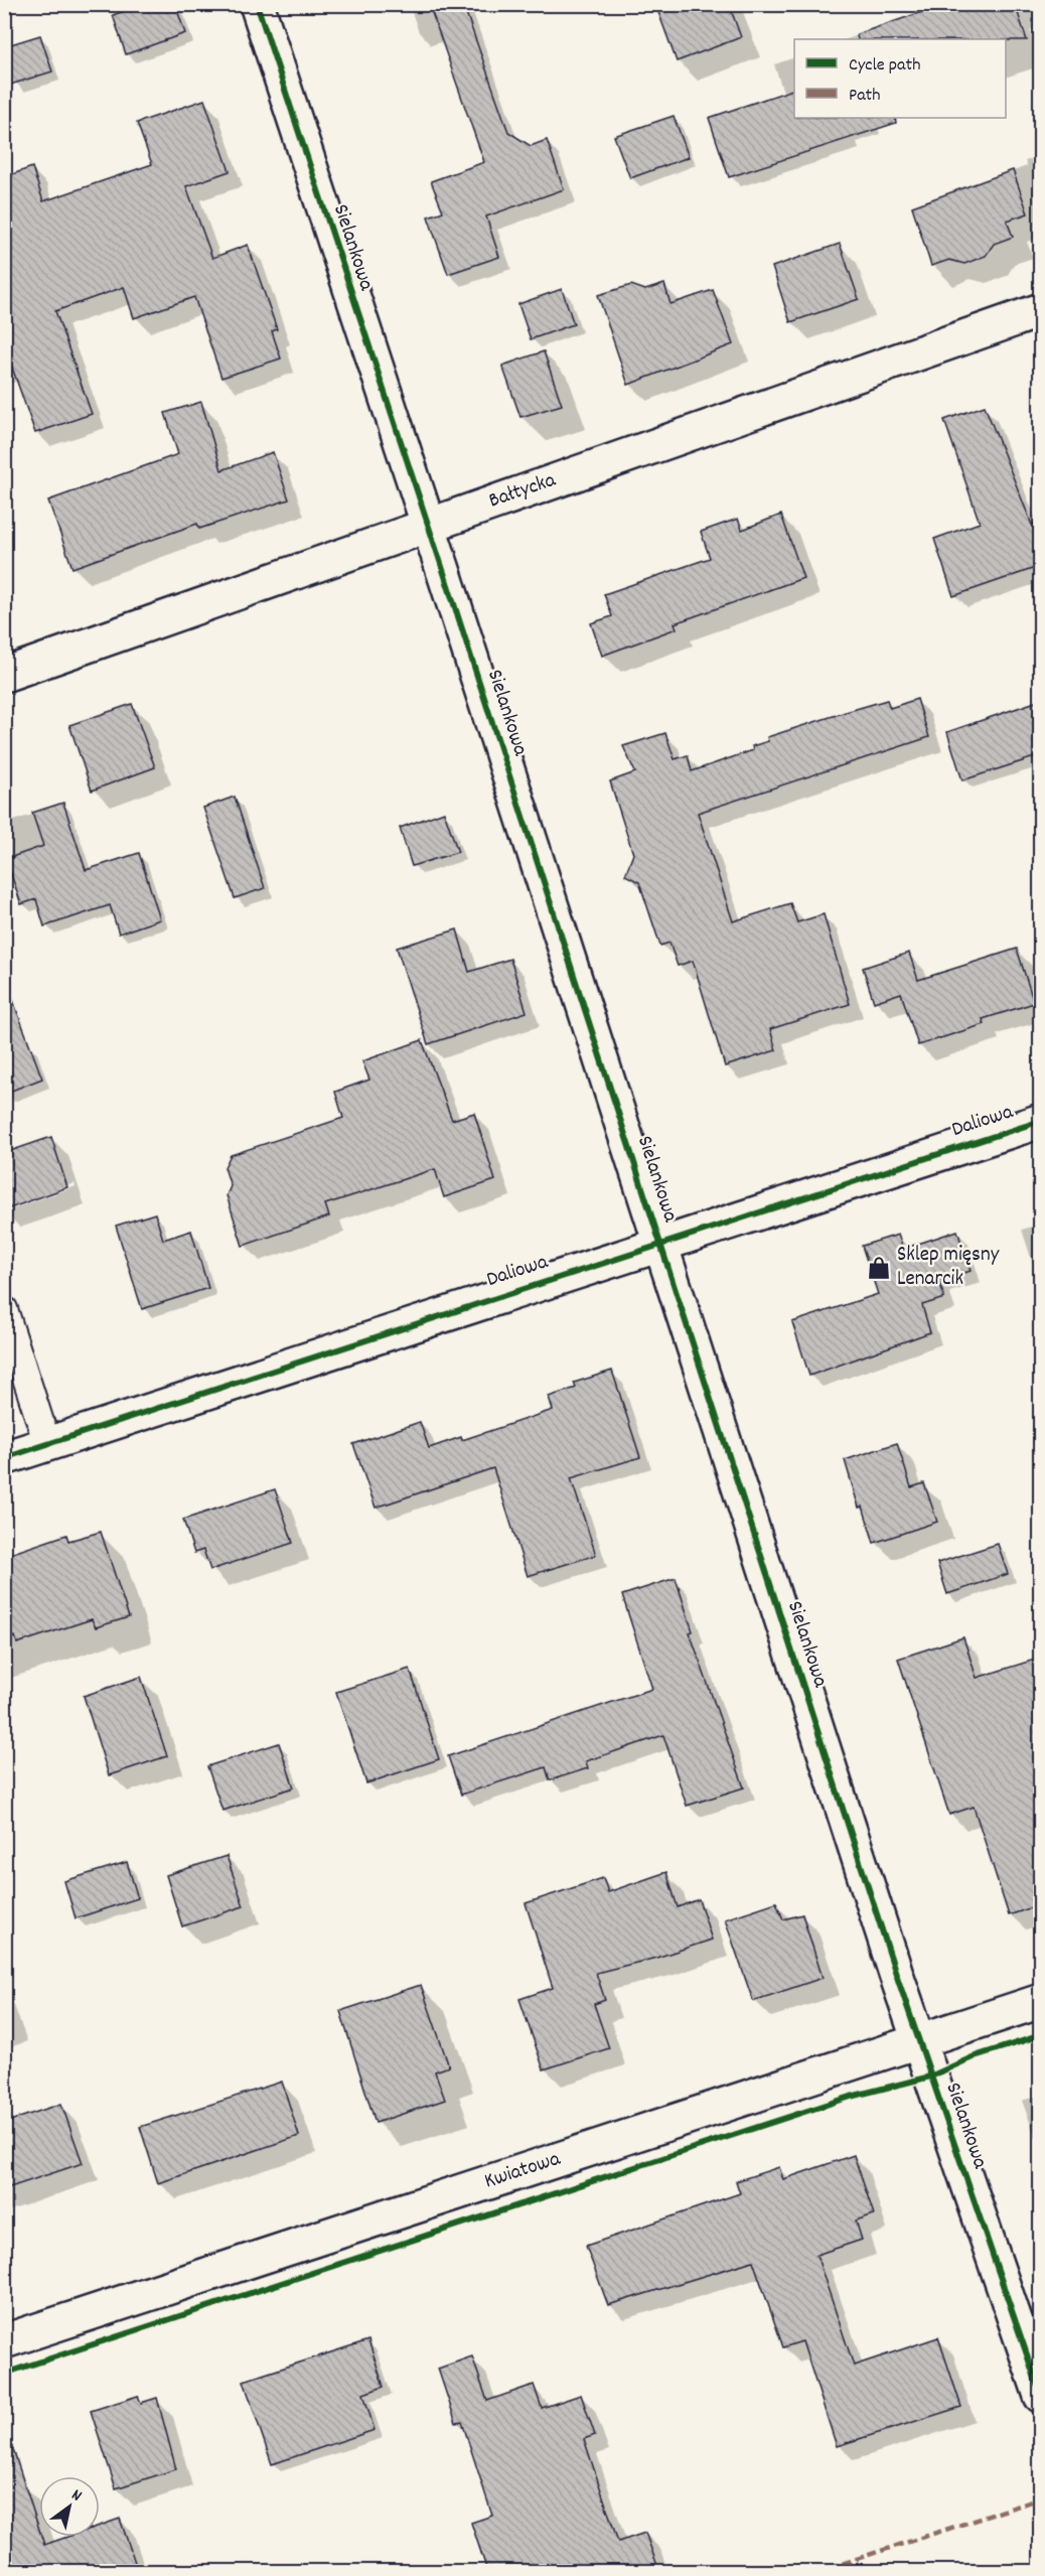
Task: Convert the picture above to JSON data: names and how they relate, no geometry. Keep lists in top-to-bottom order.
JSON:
{
  "streets": {
    "street": [
      "Sielankowa",
      "Bałtycka",
      "Daliowa",
      "Kwiatowa"
    ]
  },
  "crossings": [
    ["Sielankowa", "Bałtycka"],
    ["Sielankowa", "Daliowa"],
    ["Sielankowa", "Kwiatowa"]
  ],
  "places": {
    "shop": ["Sklep mięsny Lenarcik"]
  },
  "legend": ["Cycle path", "Path"],
  "north": "top right"
}
